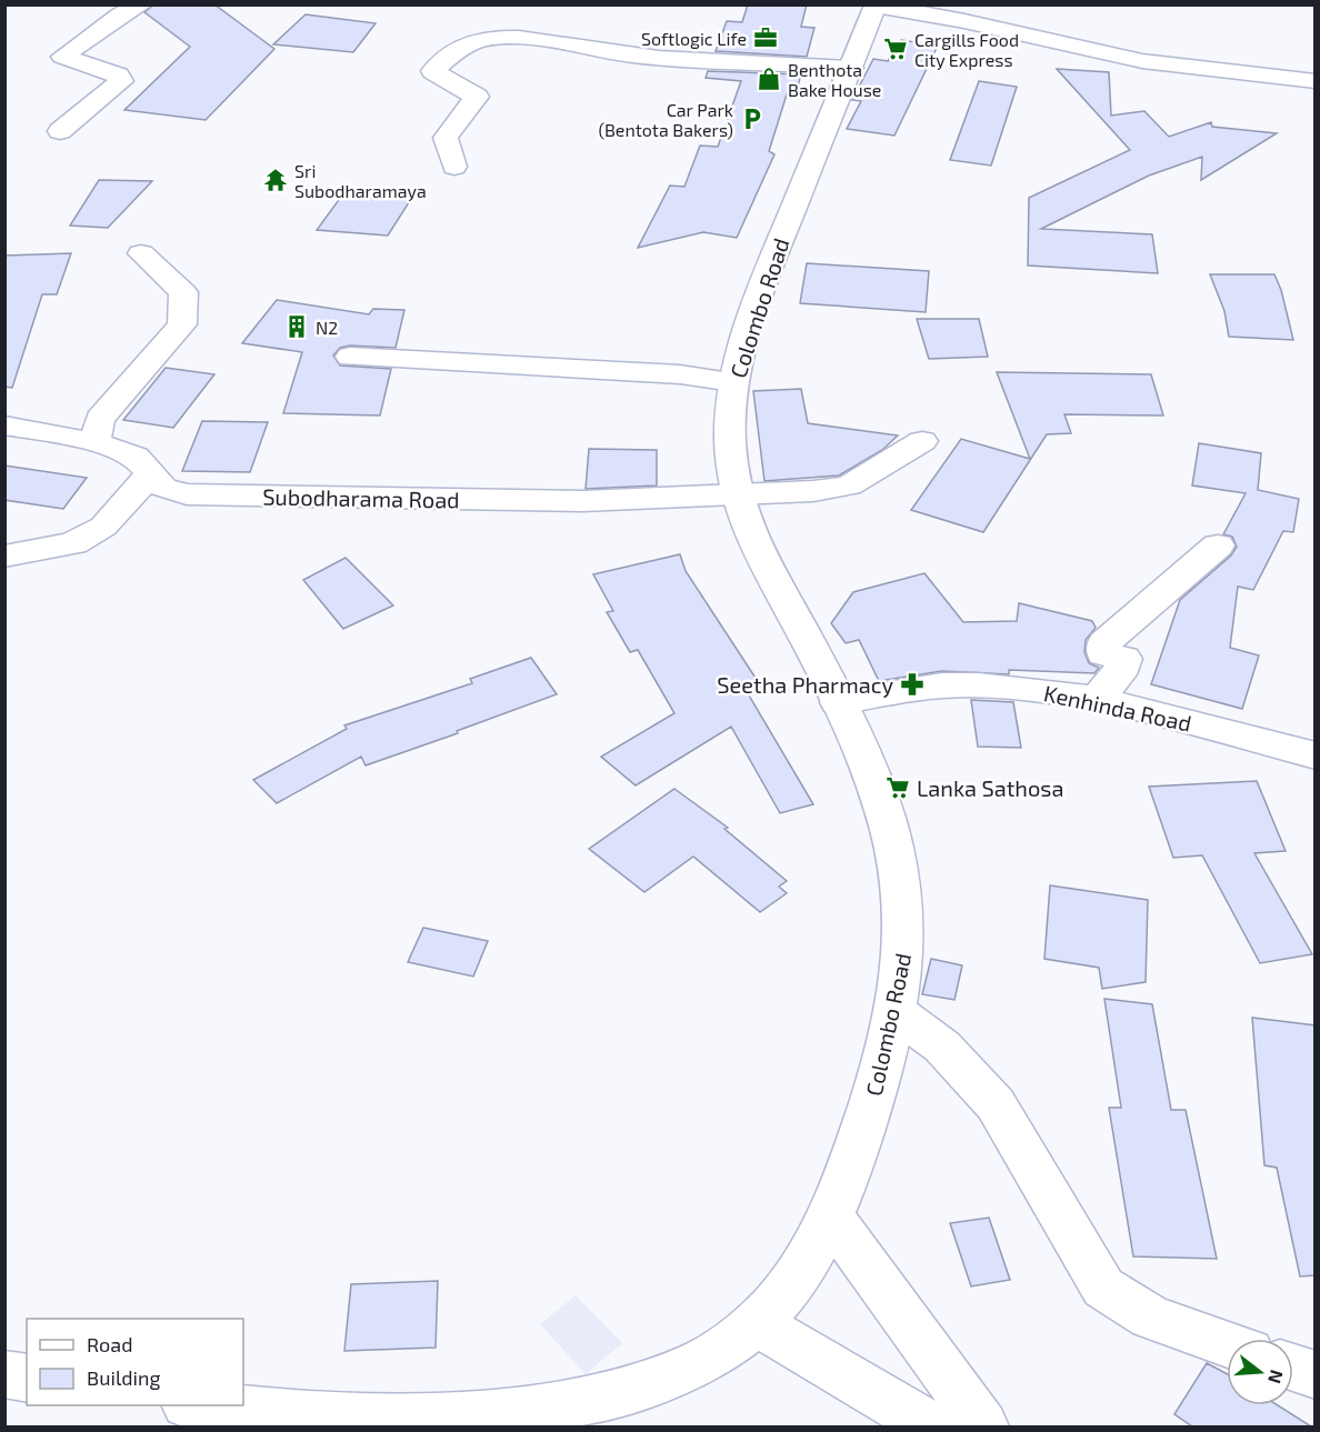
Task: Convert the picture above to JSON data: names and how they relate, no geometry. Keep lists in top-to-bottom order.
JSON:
{
  "streets": {
    "main road": ["Colombo Road", "Subodharama Road", "Kenhinda Road"]
  },
  "crossings": [
    ["Colombo Road", "Subodharama Road"],
    ["Colombo Road", "Kenhinda Road"]
  ],
  "places": {
    "office": ["Softlogic Life"],
    "supermarket": ["Cargills Food City Express", "Lanka Sathosa"],
    "shop": ["Benthota Bake House"],
    "parking": ["Car Park (Bentota Bakers)"],
    "temple": ["Sri Subodharamaya"],
    "building": ["N2"],
    "pharmacy": ["Seetha Pharmacy"]
  },
  "legend": ["Road", "Building"],
  "north": "right"
}
